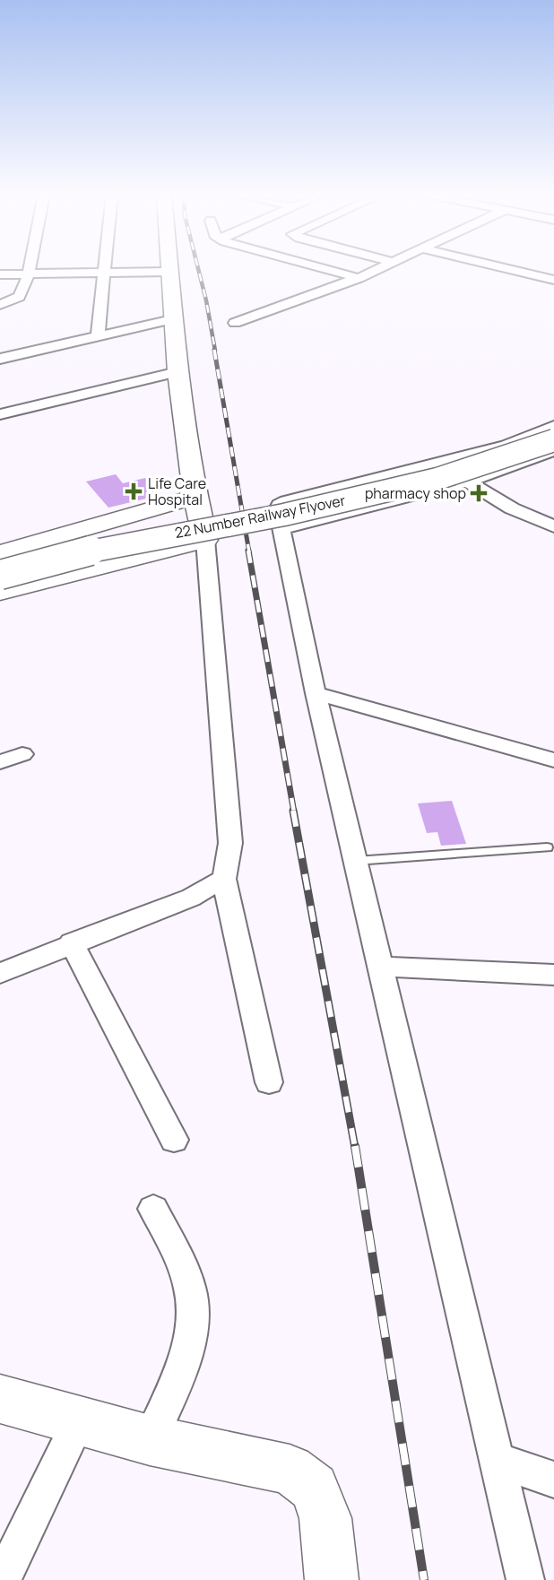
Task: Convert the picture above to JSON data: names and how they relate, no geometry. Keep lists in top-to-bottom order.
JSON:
{
  "streets": {
    "street": ["22 Number Railway Flyover"]
  },
  "places": {
    "health": ["Life Care Hospital", "pharmacy shop"]
  }
}
